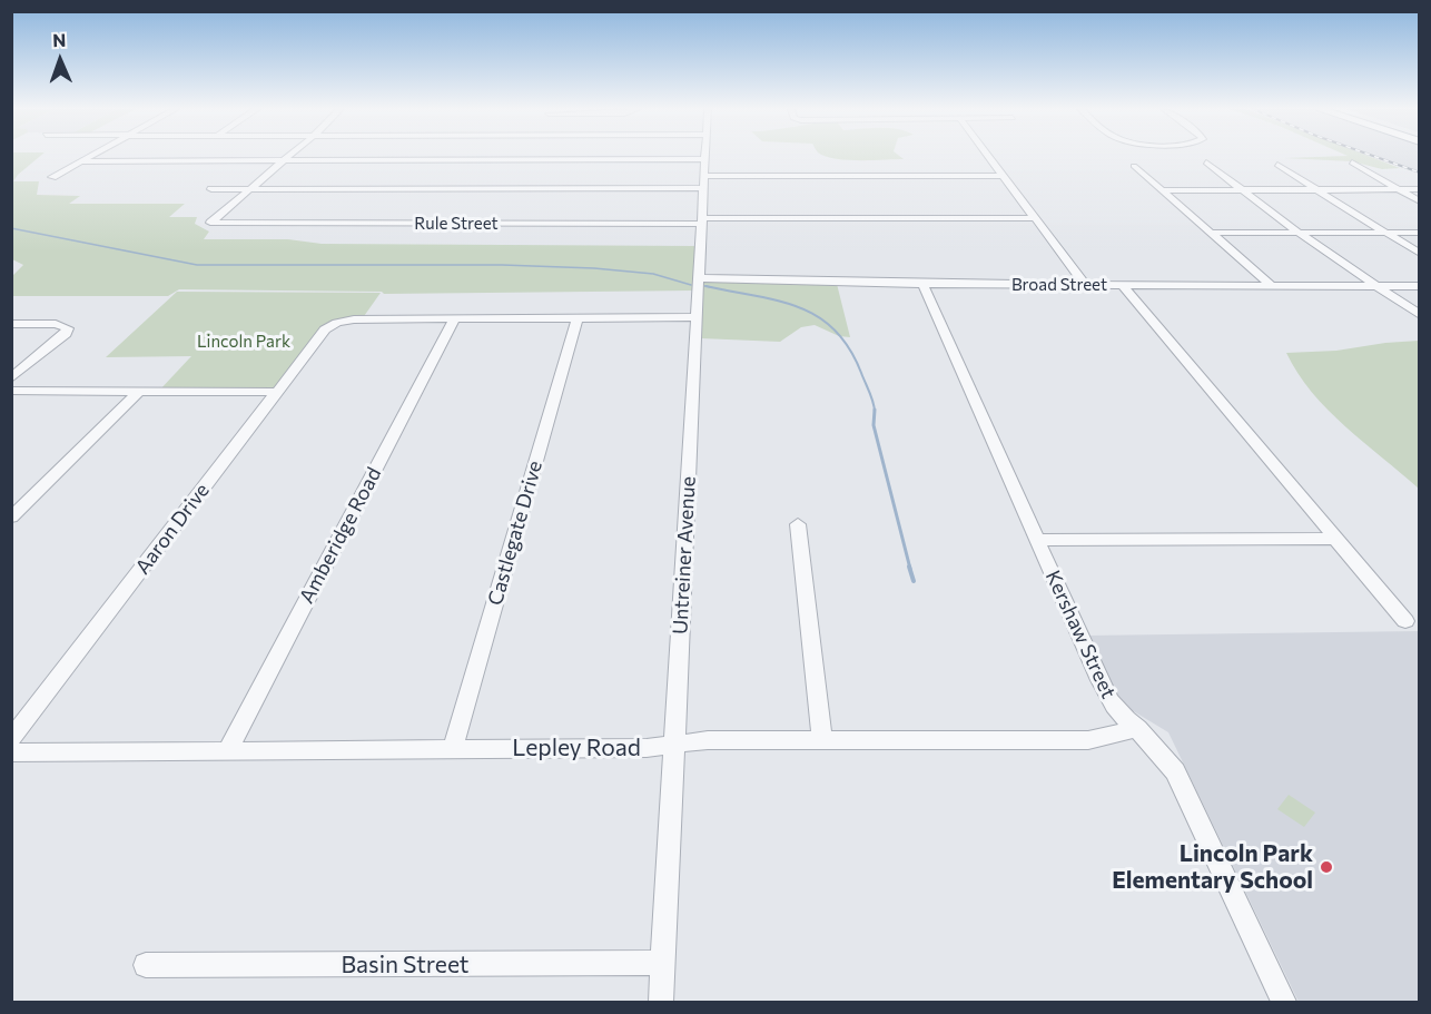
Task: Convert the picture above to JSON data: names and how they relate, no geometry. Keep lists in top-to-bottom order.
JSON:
{
  "streets": {
    "street": [
      "Rule Street",
      "Broad Street",
      "Aaron Drive",
      "Castlegate Drive",
      "Amberidge Road",
      "Untreiner Avenue",
      "Kershaw Street",
      "Lepley Road",
      "Basin Street"
    ]
  },
  "crossings": [
    ["Rule Street", "Untreiner Avenue"],
    ["Broad Street", "Untreiner Avenue"],
    ["Broad Street", "Kershaw Street"],
    ["Aaron Drive", "Amberidge Road"],
    ["Castlegate Drive", "Lepley Road"],
    ["Amberidge Road", "Lepley Road"],
    ["Untreiner Avenue", "Lepley Road"],
    ["Untreiner Avenue", "Basin Street"],
    ["Kershaw Street", "Lepley Road"]
  ],
  "parks": ["Lincoln Park"],
  "places": ["Lincoln Park Elementary School"],
  "north": "top"
}
